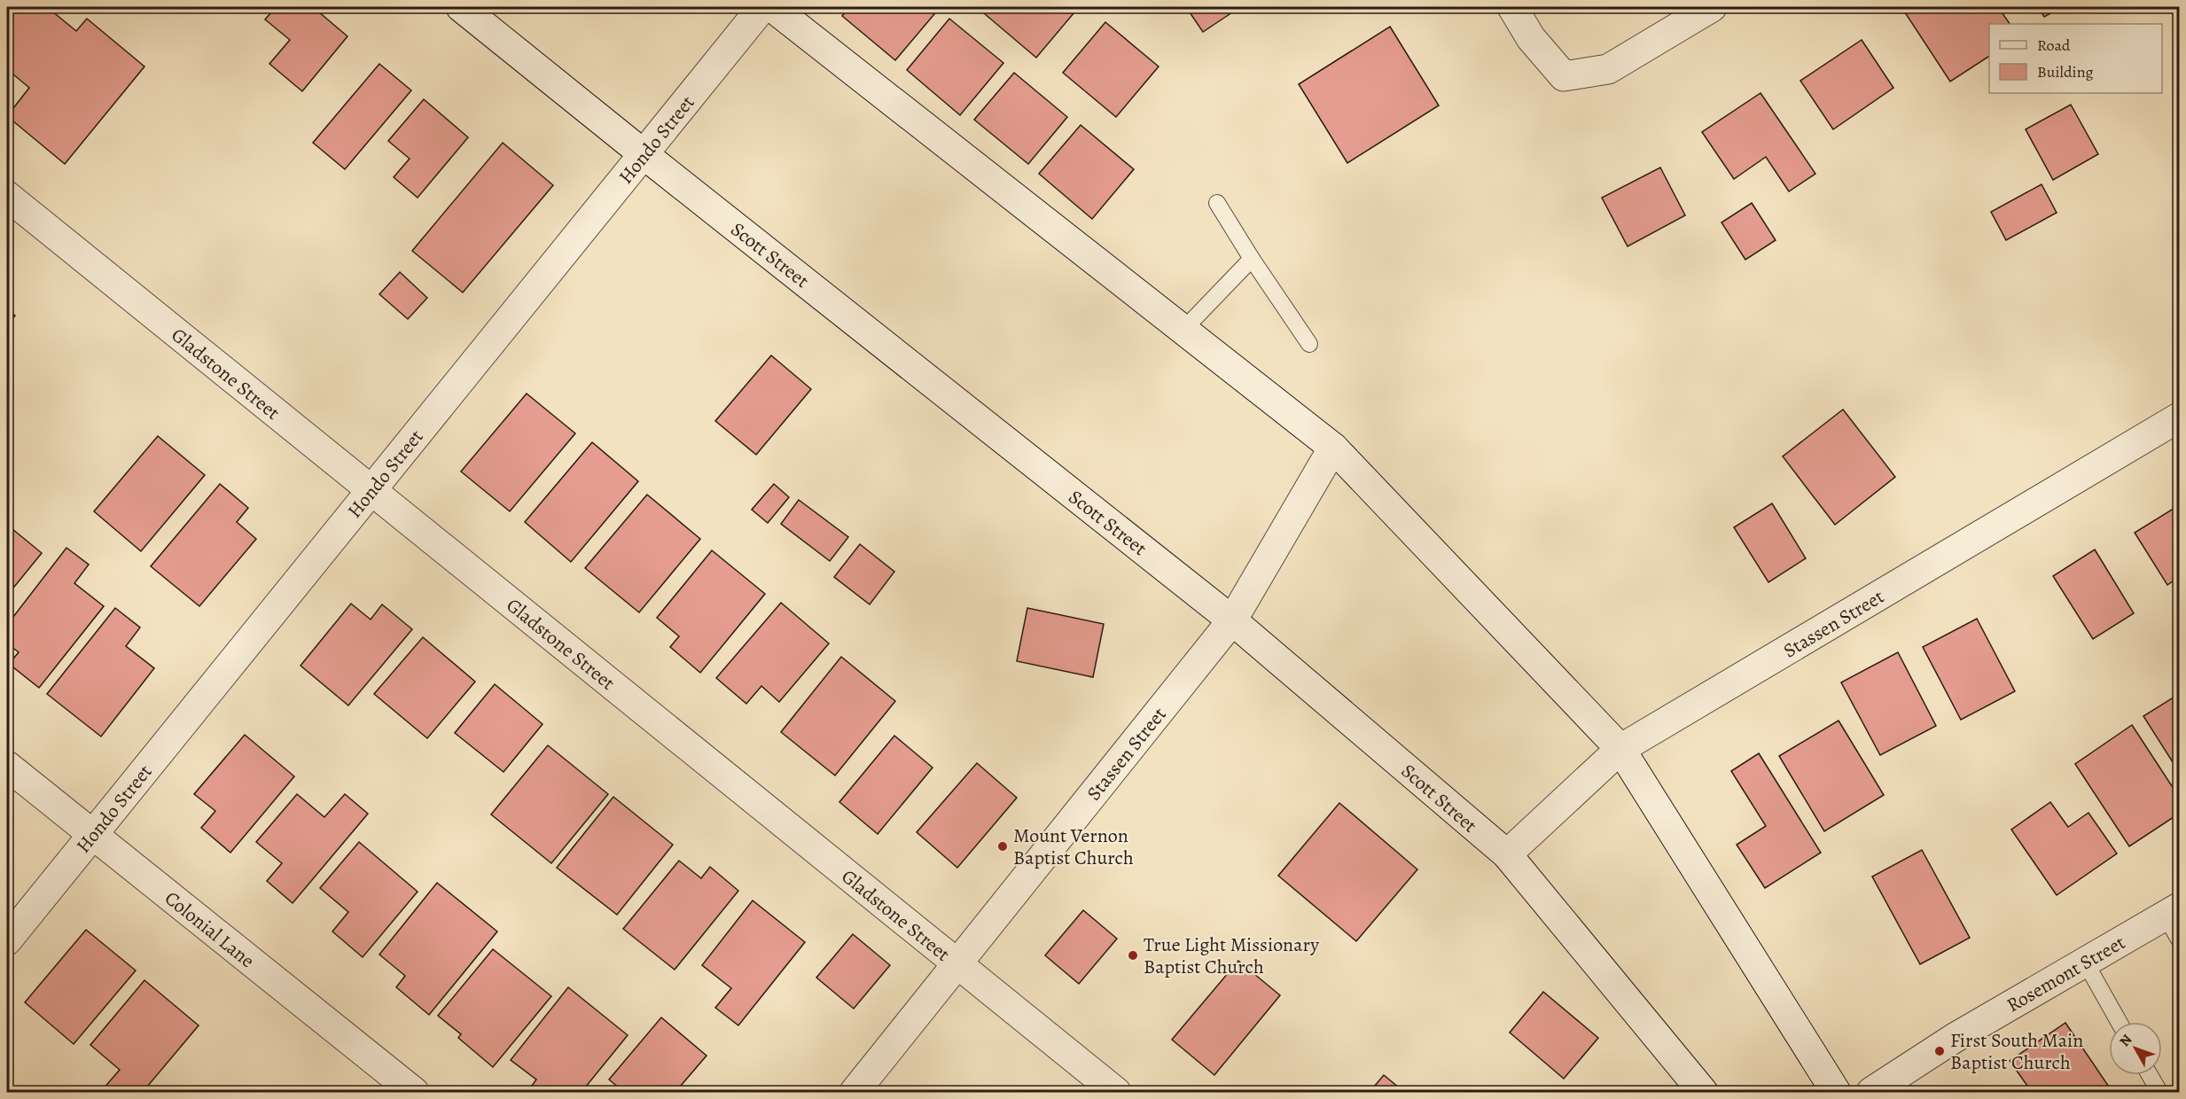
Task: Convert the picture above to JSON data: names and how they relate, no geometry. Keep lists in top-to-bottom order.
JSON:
{
  "streets": {
    "street": [
      "Hondo Street",
      "Scott Street",
      "Gladstone Street",
      "Stassen Street",
      "Colonial Lane",
      "Rosemont Street"
    ]
  },
  "crossings": [
    ["Hondo Street", "Scott Street"],
    ["Hondo Street", "Gladstone Street"],
    ["Hondo Street", "Colonial Lane"],
    ["Scott Street", "Stassen Street"],
    ["Gladstone Street", "Stassen Street"]
  ],
  "places": ["Mount Vernon Baptist Church", "True Light Missionary Baptist Church", "First South Main Baptist Church"],
  "legend": ["Road", "Building"],
  "north": "top left"
}
